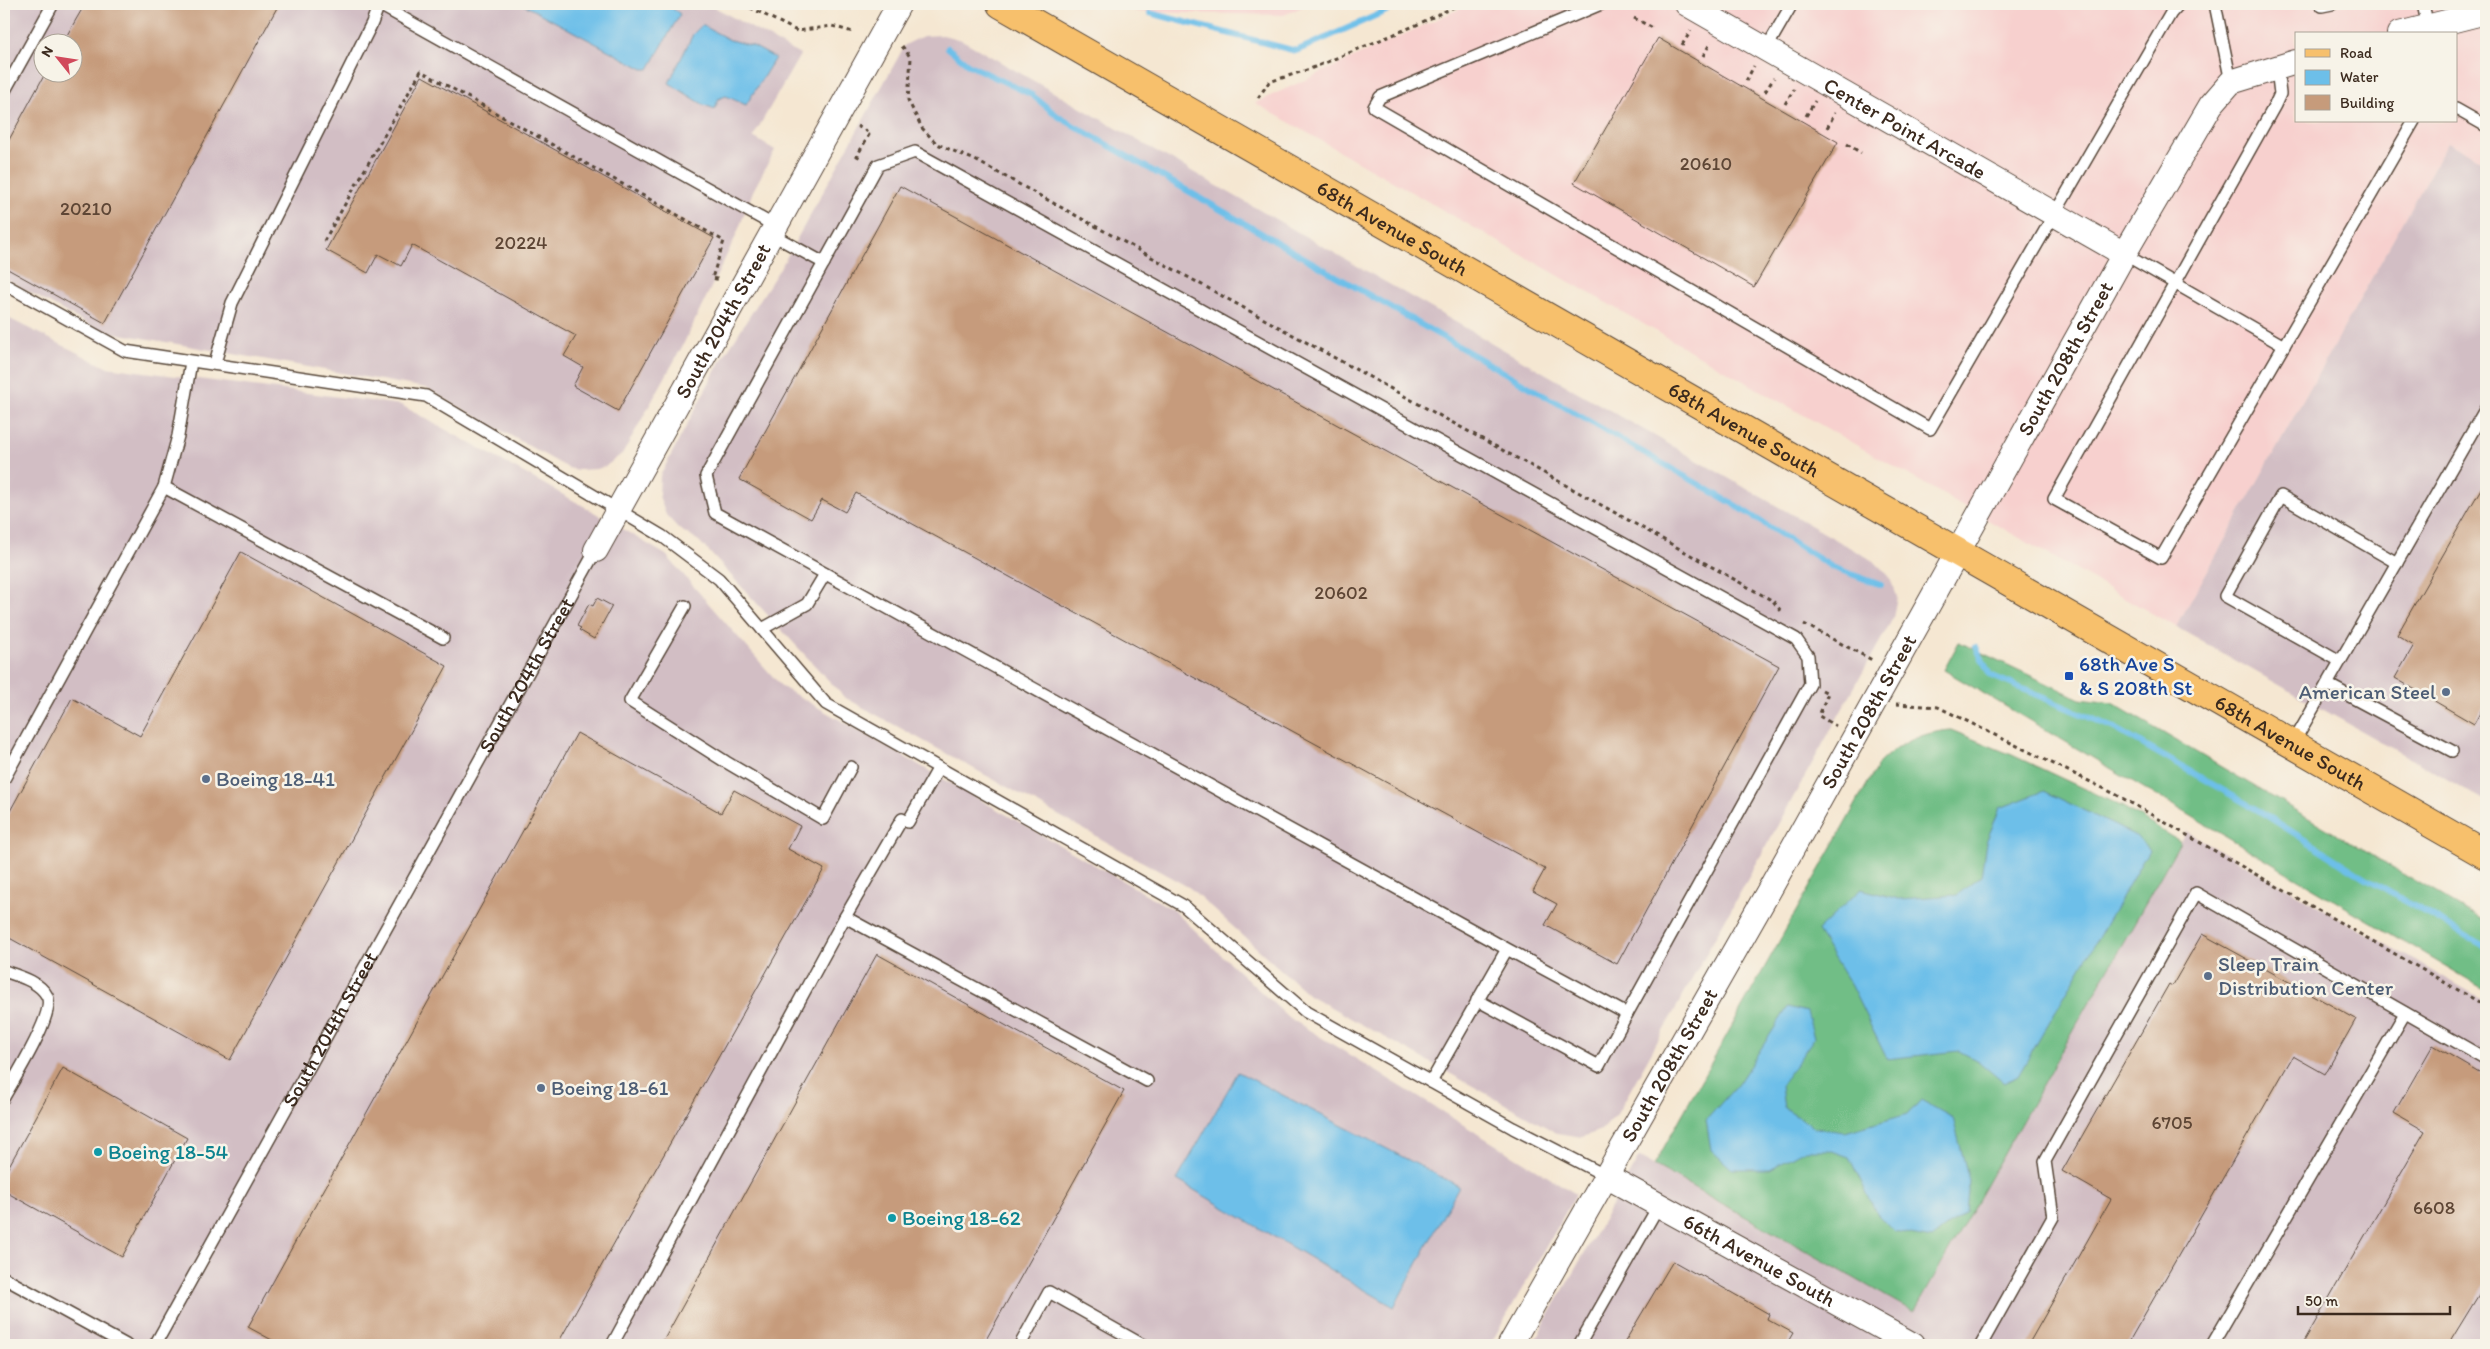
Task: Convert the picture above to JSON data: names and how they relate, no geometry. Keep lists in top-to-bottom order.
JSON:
{
  "streets": {
    "main road": ["68th Avenue South"],
    "street": [
      "Center Point Arcade",
      "South 204th Street",
      "South 208th Street",
      "66th Avenue South"
    ]
  },
  "crossings": [
    ["Center Point Arcade", "South 208th Street"],
    ["68th Avenue South", "South 208th Street"],
    ["South 208th Street", "66th Avenue South"]
  ],
  "places": {
    "transit": ["68th Ave S & S 208th St"],
    "other": [
      "American Steel",
      "Boeing 18-41",
      "Sleep Train Distribution Center",
      "Boeing 18-61",
      "Boeing 18-54",
      "Boeing 18-62"
    ]
  },
  "house_numbers": [
    "20610",
    "20210",
    "20224",
    "20602",
    "6705",
    "6608"
  ],
  "legend": ["Road", "Water", "Building"],
  "scale_bar": "50 m",
  "north": "top left"
}
